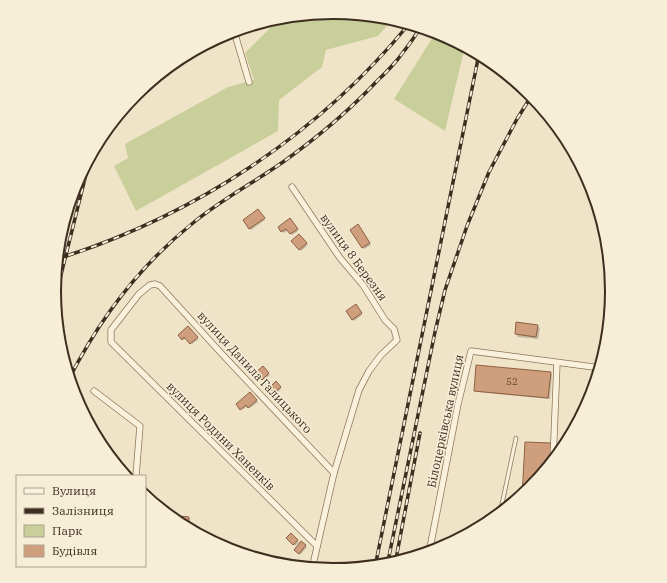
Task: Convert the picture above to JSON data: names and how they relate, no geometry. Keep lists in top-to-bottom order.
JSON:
{
  "streets": {
    "street": [
      "вулиця 8 Березня",
      "вулиця Данила Галицького",
      "Білоцерківська вулиця",
      "вулиця Родини Ханенків"
    ]
  },
  "crossings": [
    ["вулиця 8 Березня", "вулиця Данила Галицького"],
    ["вулиця Данила Галицького", "вулиця Родини Ханенків"]
  ],
  "house_numbers": ["52"],
  "legend": [
    "Вулиця",
    "Залізниця",
    "Парк",
    "Будівля"
  ]
}
